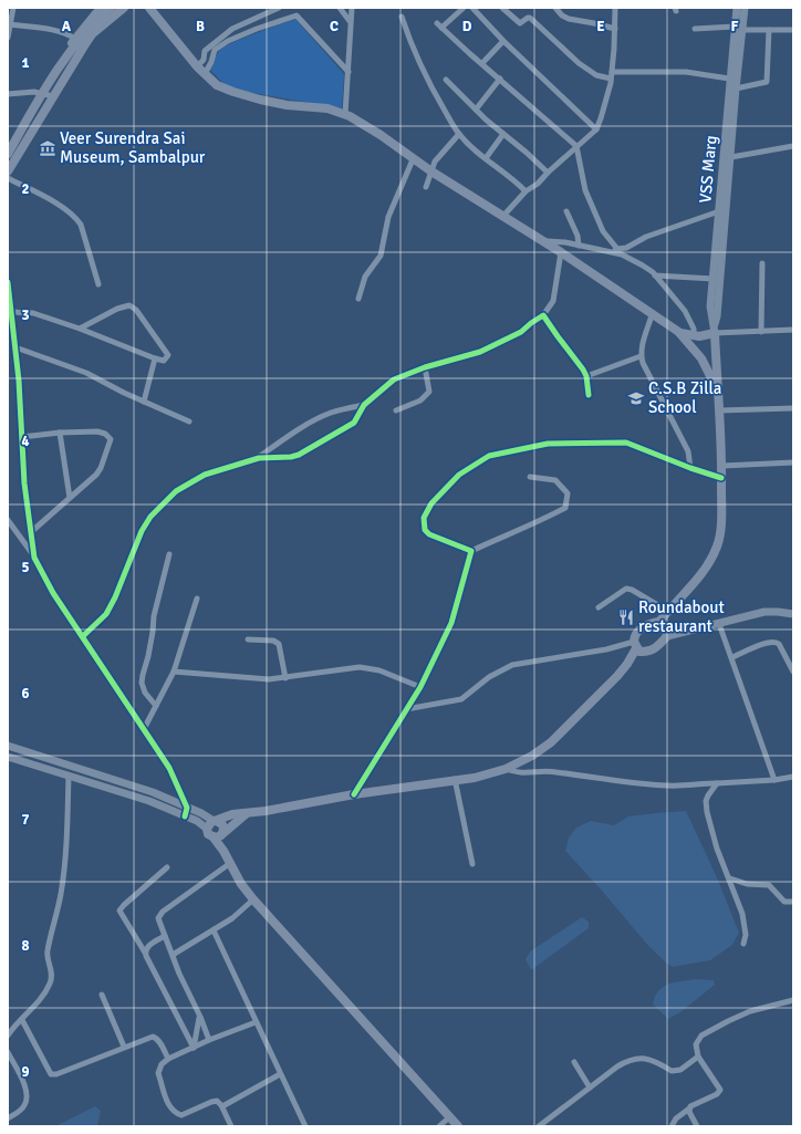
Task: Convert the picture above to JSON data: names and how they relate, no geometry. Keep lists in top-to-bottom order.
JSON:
{
  "streets": {
    "main road": ["VSS Marg"]
  },
  "places": {
    "museum": ["Veer Surendra Sai Museum, Sambalpur"],
    "school or university": ["C.S.B Zilla School"],
    "restaurant": ["Roundabout restaurant"]
  },
  "grid": {
    "columns": [
      "A",
      "B",
      "C",
      "D",
      "E",
      "F"
    ],
    "rows": [
      "1",
      "2",
      "3",
      "4",
      "5",
      "6",
      "7",
      "8",
      "9"
    ]
  }
}
